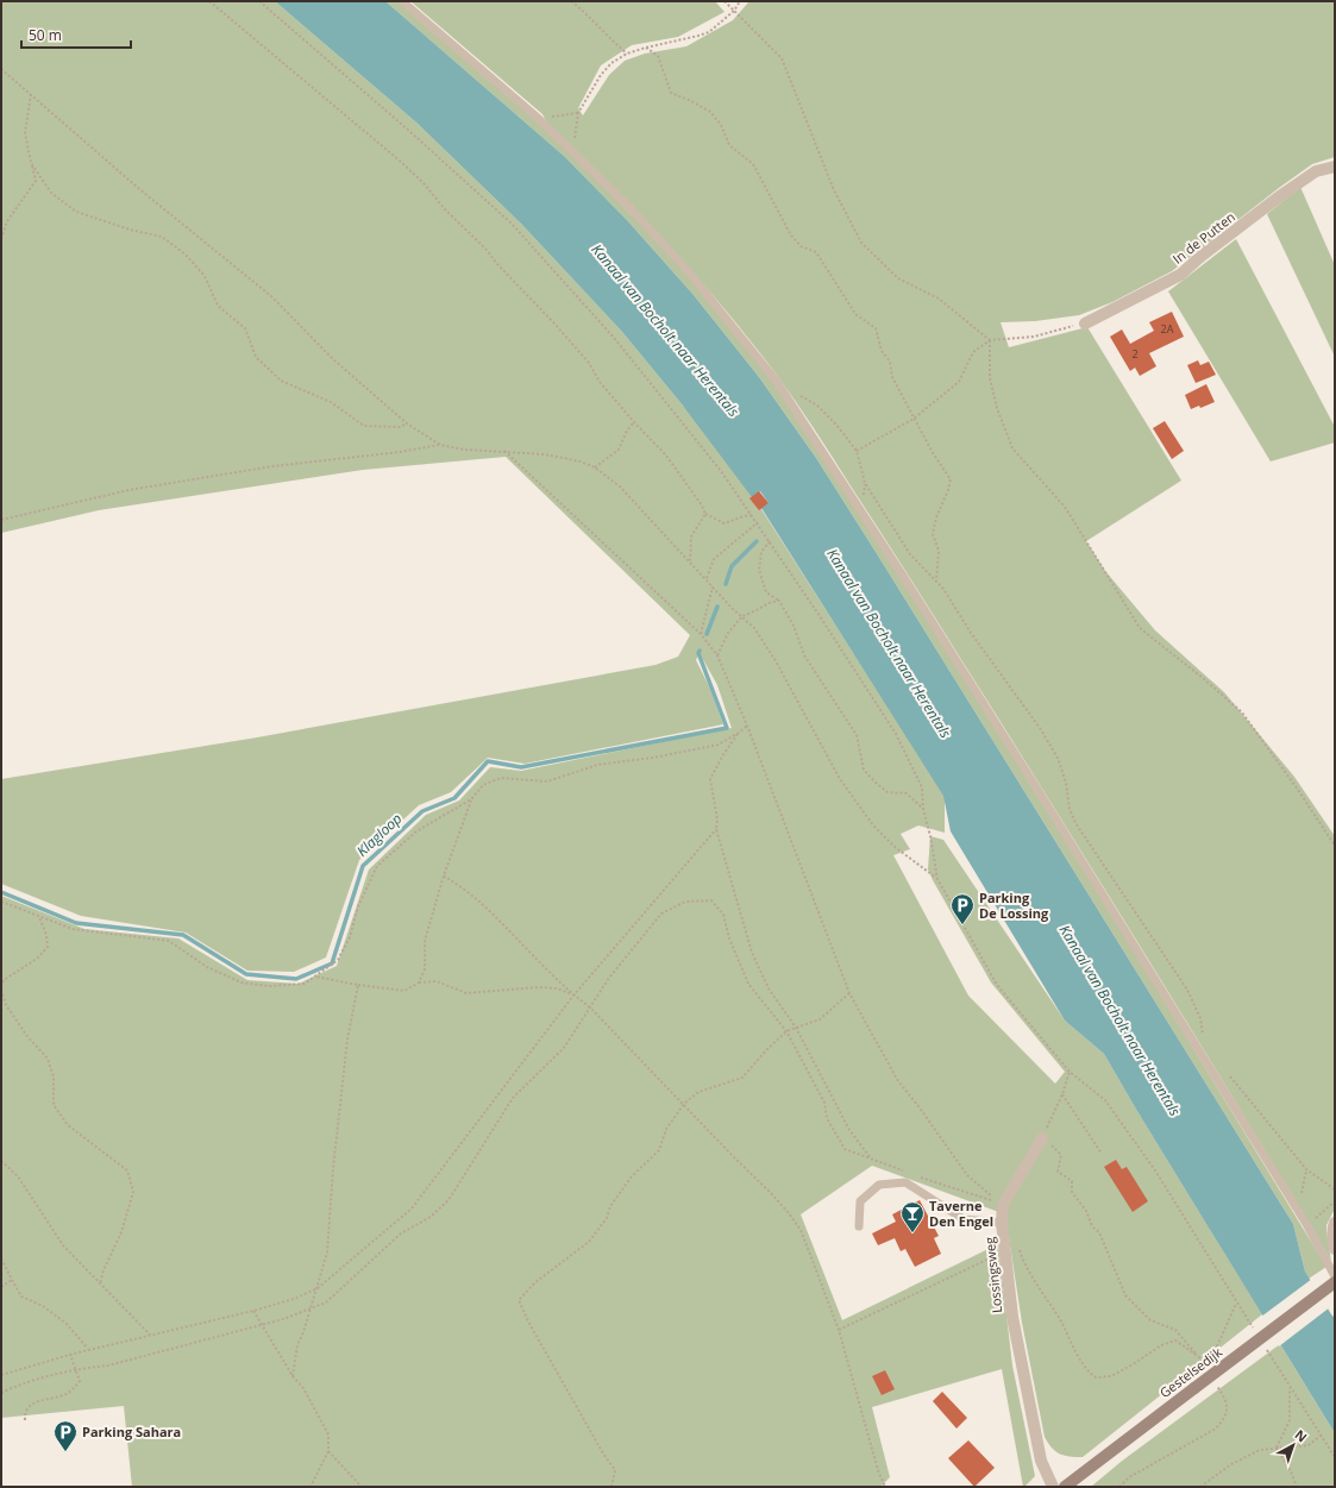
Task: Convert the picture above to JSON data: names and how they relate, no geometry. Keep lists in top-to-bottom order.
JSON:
{
  "streets": {
    "main road": ["Gestelsedijk"],
    "street": ["In de Putten", "Lossingsweg"]
  },
  "water": ["Kanaal van Bocholt naar Herentals", "Klagloop"],
  "places": {
    "parking": ["Parking De Lossing", "Parking Sahara"],
    "bar": ["Taverne Den Engel"]
  },
  "house_numbers": ["2A", "2"],
  "scale_bar": "50 m",
  "north": "top right"
}
